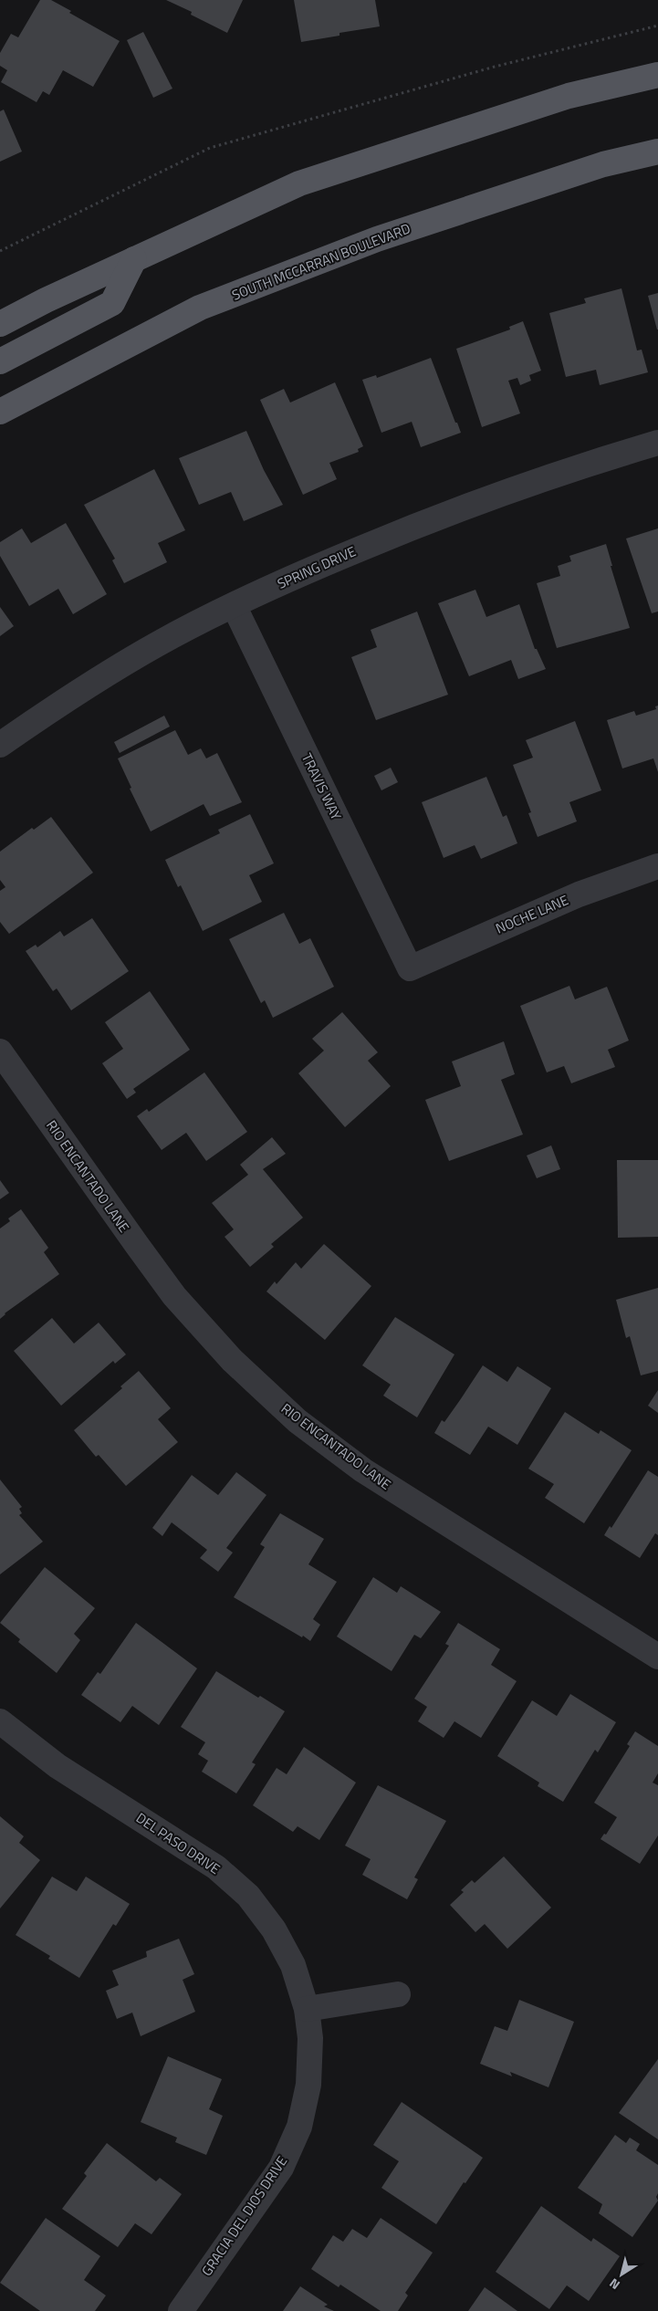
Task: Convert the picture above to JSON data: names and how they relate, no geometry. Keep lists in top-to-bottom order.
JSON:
{
  "streets": {
    "main road": ["SOUTH MCCARRAN BOULEVARD"],
    "street": [
      "SPRING DRIVE",
      "TRAVIS WAY",
      "NOCHE LANE",
      "RIO ENCANTADO LANE",
      "DEL PASO DRIVE",
      "GRACIA DEL DIOS DRIVE"
    ]
  },
  "crossings": [
    ["SPRING DRIVE", "TRAVIS WAY"],
    ["TRAVIS WAY", "NOCHE LANE"],
    ["DEL PASO DRIVE", "GRACIA DEL DIOS DRIVE"]
  ],
  "north": "bottom left"
}
